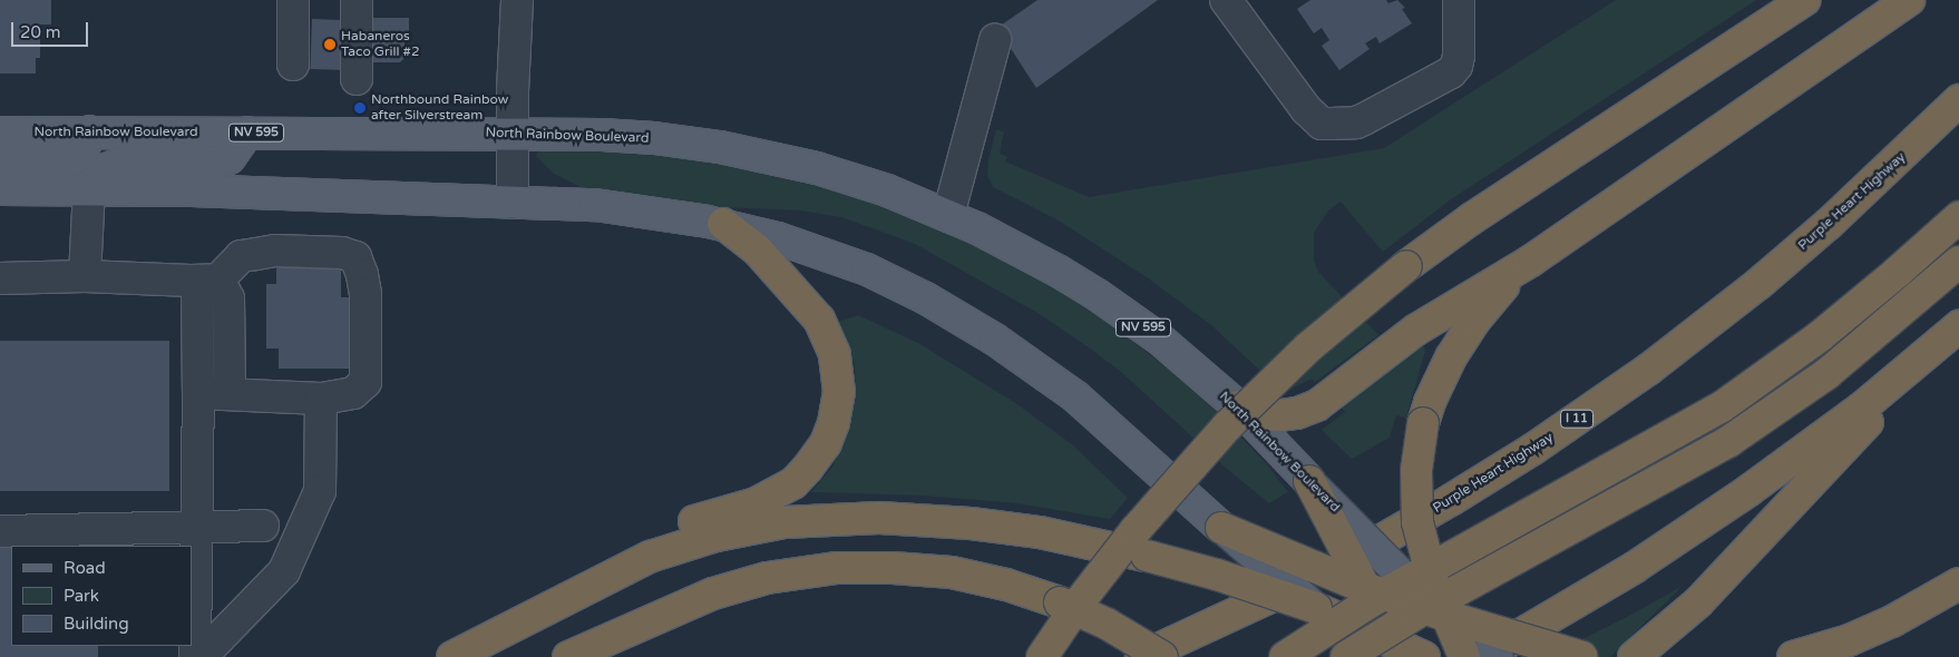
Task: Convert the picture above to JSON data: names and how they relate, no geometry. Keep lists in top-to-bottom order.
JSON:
{
  "streets": {
    "highway": ["Purple Heart Highway", "I 11"],
    "main road": ["North Rainbow Boulevard", "NV 595"]
  },
  "places": ["Habaneros Taco Grill #2", "Northbound Rainbow after Silverstream"],
  "legend": ["Road", "Park", "Building"],
  "scale_bar": "20 m"
}
